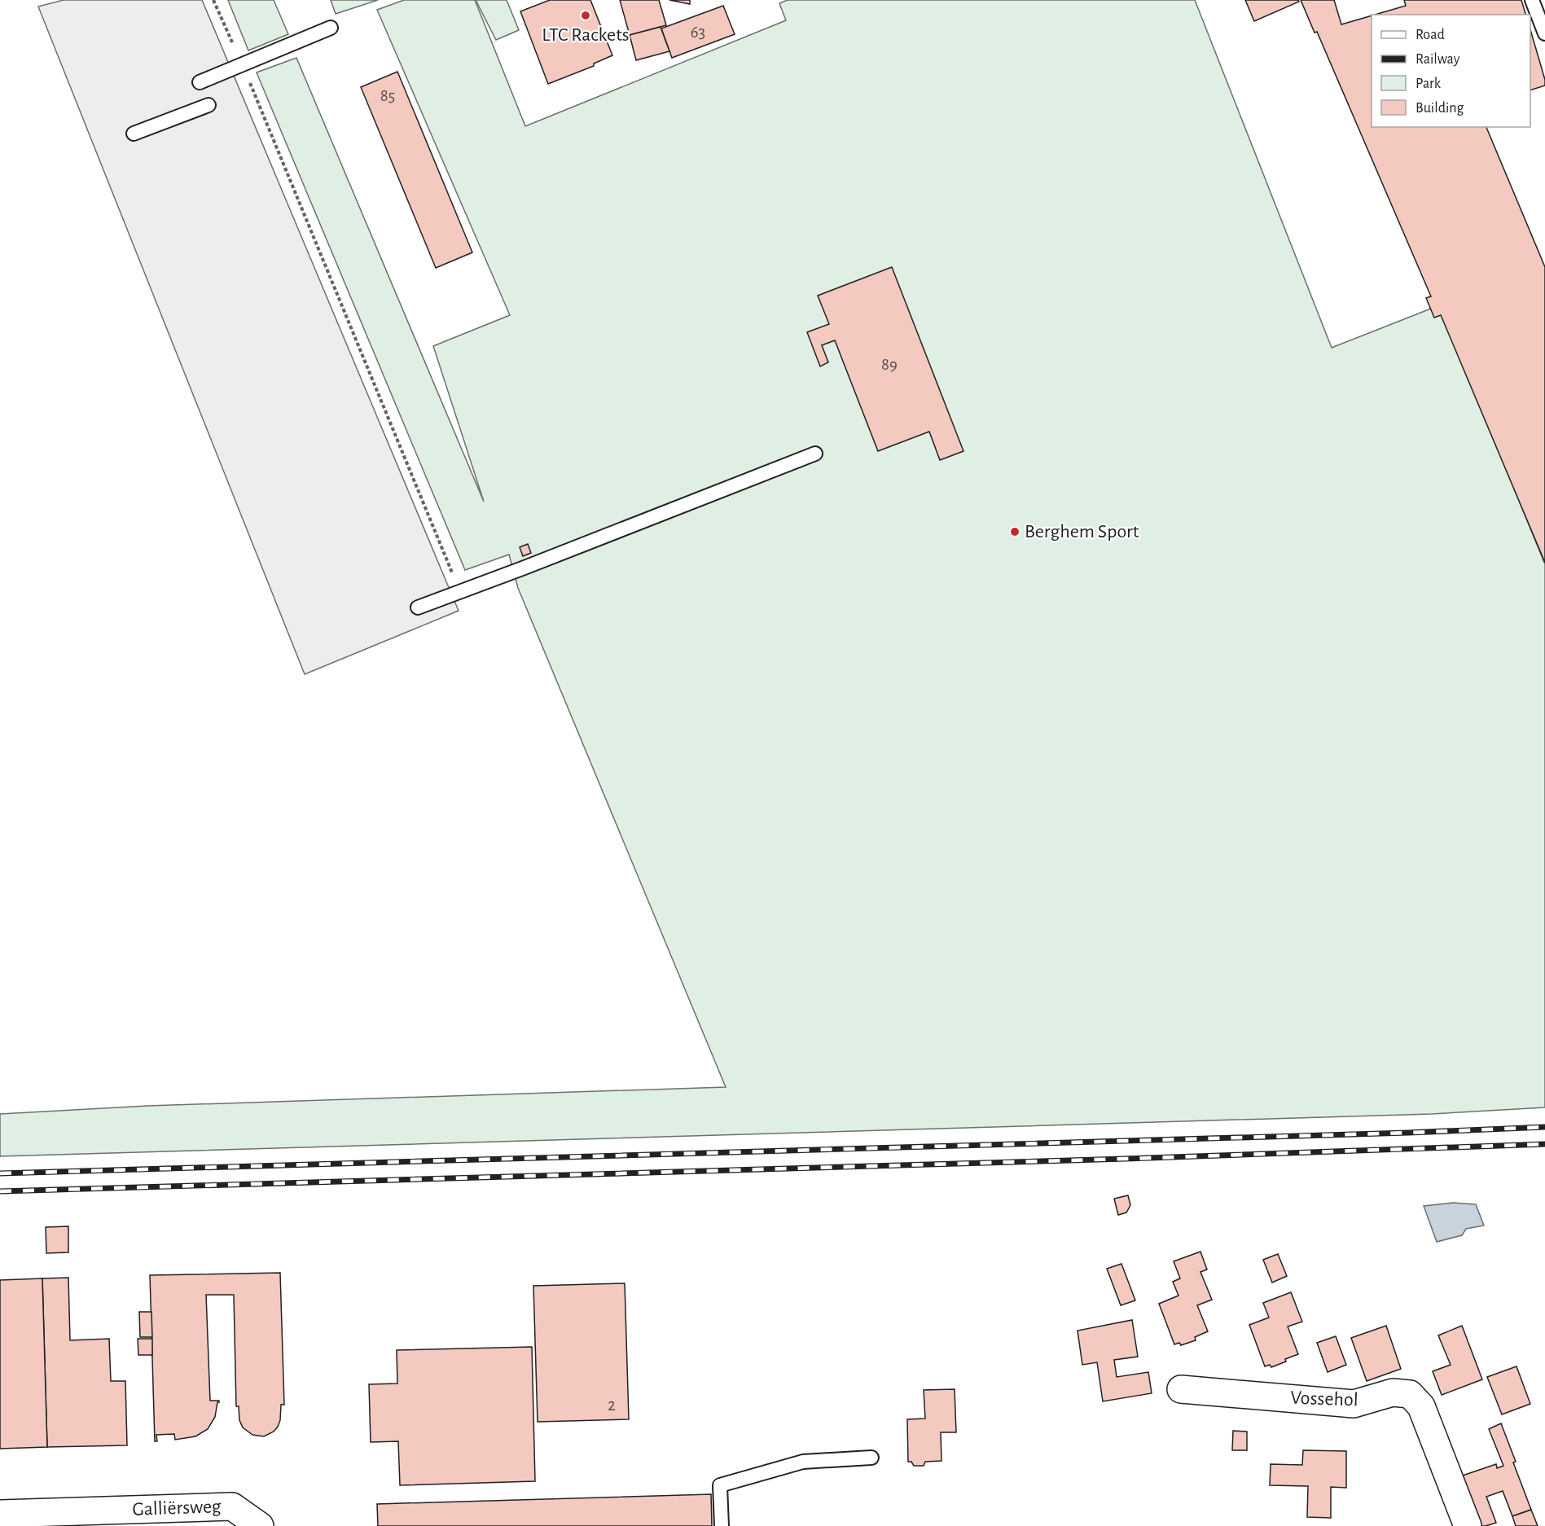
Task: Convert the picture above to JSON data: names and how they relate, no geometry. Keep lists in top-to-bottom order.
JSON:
{
  "streets": {
    "street": ["Vossehol", "Galliërsweg"]
  },
  "places": ["LTC Rackets", "Berghem Sport"],
  "house_numbers": [
    "63",
    "85",
    "89",
    "2"
  ],
  "legend": [
    "Road",
    "Railway",
    "Park",
    "Building"
  ]
}
